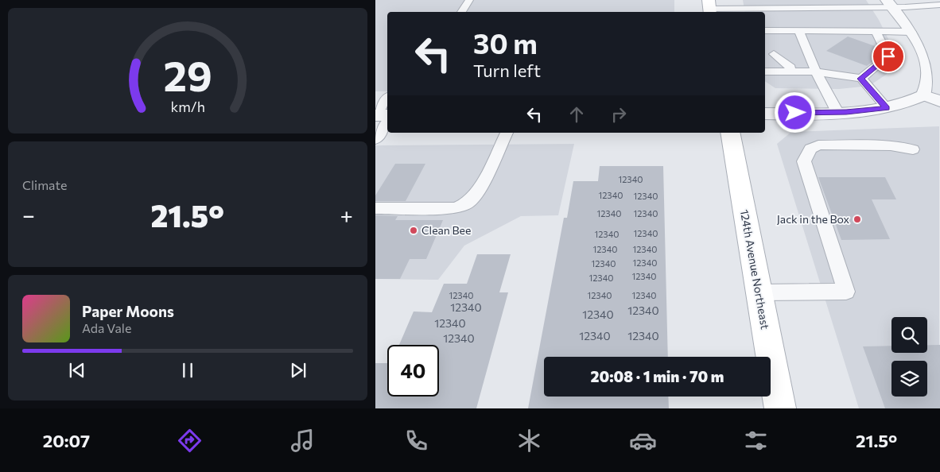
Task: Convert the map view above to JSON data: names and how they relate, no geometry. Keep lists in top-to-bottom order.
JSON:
{
  "streets": {
    "main road": ["124th Avenue Northeast"]
  },
  "places": ["Jack in the Box", "Clean Bee"],
  "house_numbers": [
    "12340",
    "12340",
    "12340",
    "12340",
    "12340",
    "12340",
    "12340",
    "12340",
    "12340",
    "12340",
    "12340",
    "12340",
    "12340",
    "12340",
    "12340",
    "12340",
    "12340",
    "12340",
    "12340",
    "12340",
    "12340",
    "12340",
    "12340"
  ],
  "page": {
    "turn": ["30 m", "Turn left"],
    "tile": "Climate",
    "heat": ["−", "21.5°", "+"],
    "song": ["Paper Moons", "Ada Vale"],
    "limit": "40",
    "trip": "20:08 · 1 min · 70 m",
    "tabs": ["20:07", "21.5°"],
    "gauge": ["29", "km/h"]
  }
}
